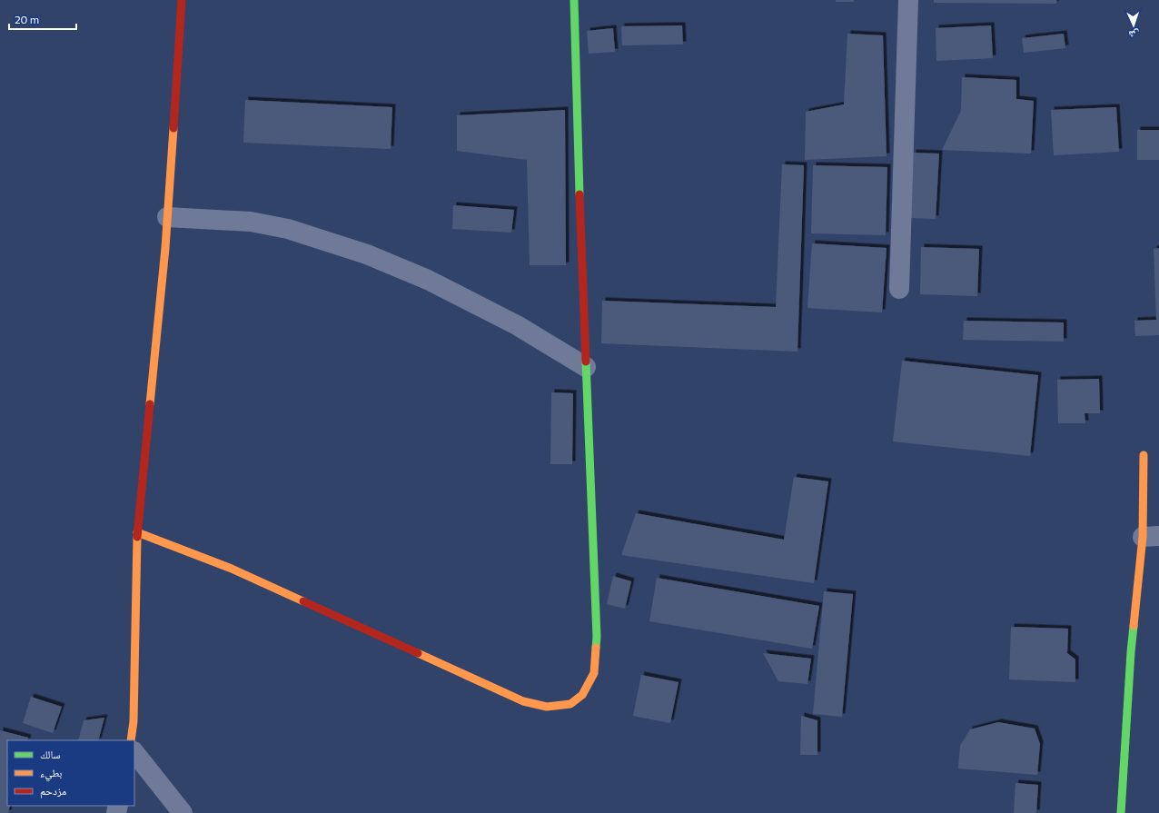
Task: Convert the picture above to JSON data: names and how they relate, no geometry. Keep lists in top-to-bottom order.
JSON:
{
  "legend": ["سالك", "بطيء", "مزدحم"],
  "scale_bar": "20 m",
  "north": "bottom"
}
